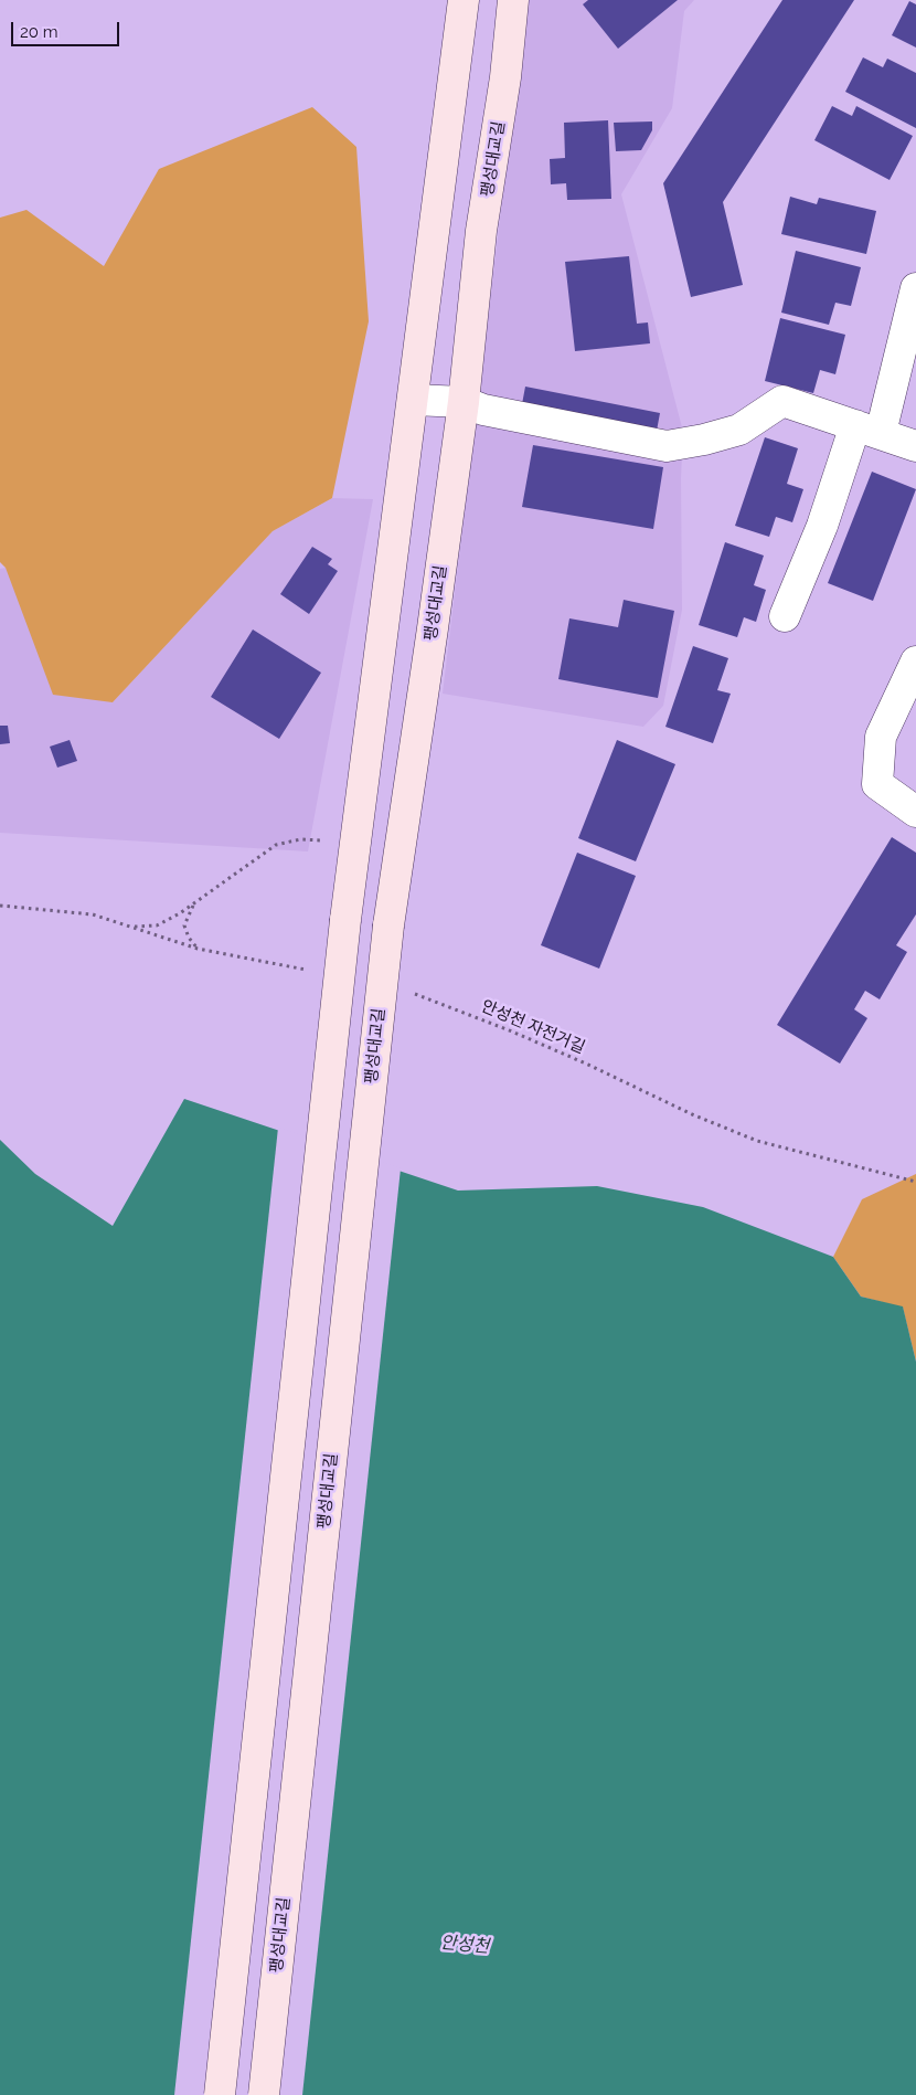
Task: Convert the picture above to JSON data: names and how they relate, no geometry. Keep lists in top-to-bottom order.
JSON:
{
  "streets": {
    "main road": ["팽성대교길"],
    "path": ["안성천 자전거길"]
  },
  "water": ["안성천"],
  "scale_bar": "20 m"
}
